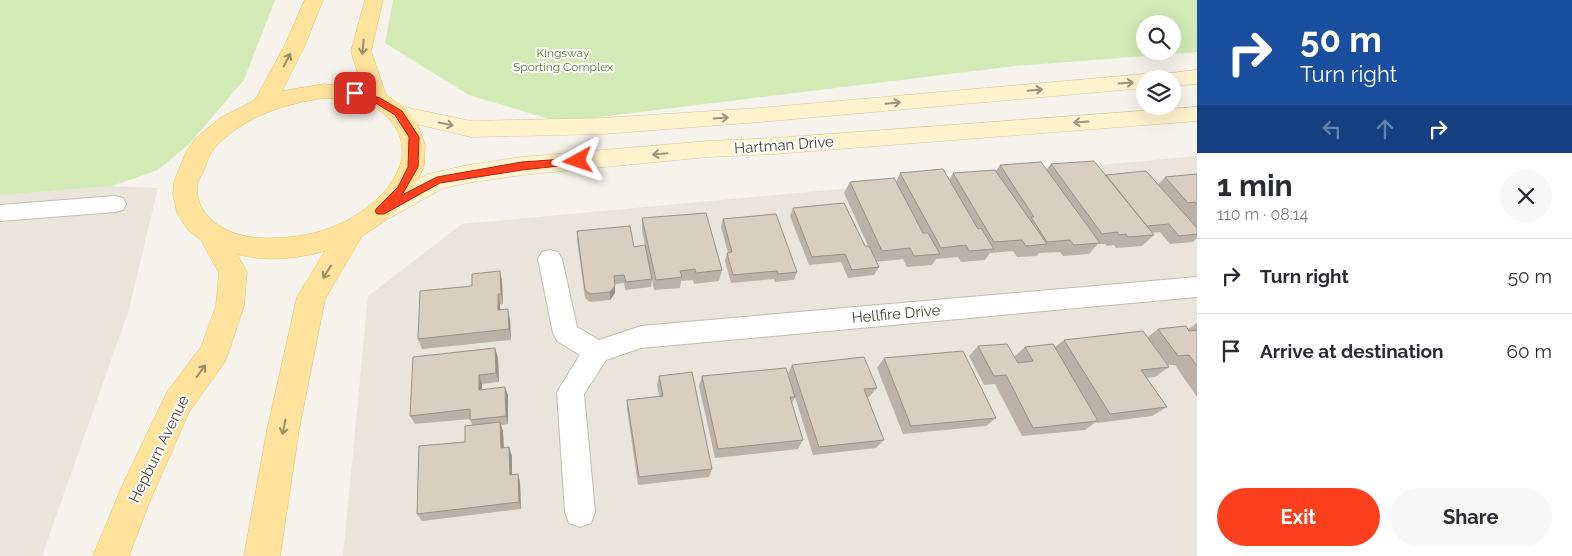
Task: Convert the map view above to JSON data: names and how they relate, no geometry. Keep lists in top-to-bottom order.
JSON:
{
  "streets": {
    "main road": ["Hartman Drive", "Hepburn Avenue"],
    "street": ["Hellfire Drive"]
  },
  "parks": ["Kingsway Sporting Complex"],
  "page": {
    "turn": ["50 m", "Turn right"],
    "heading": ["1 min", "110 m · 08:14"],
    "list": [
      {
        "name": "Turn right",
        "value": "50 m"
      },
      {
        "name": "Arrive at destination",
        "value": "60 m"
      }
    ],
    "buttons": ["Exit", "Share"]
  }
}
